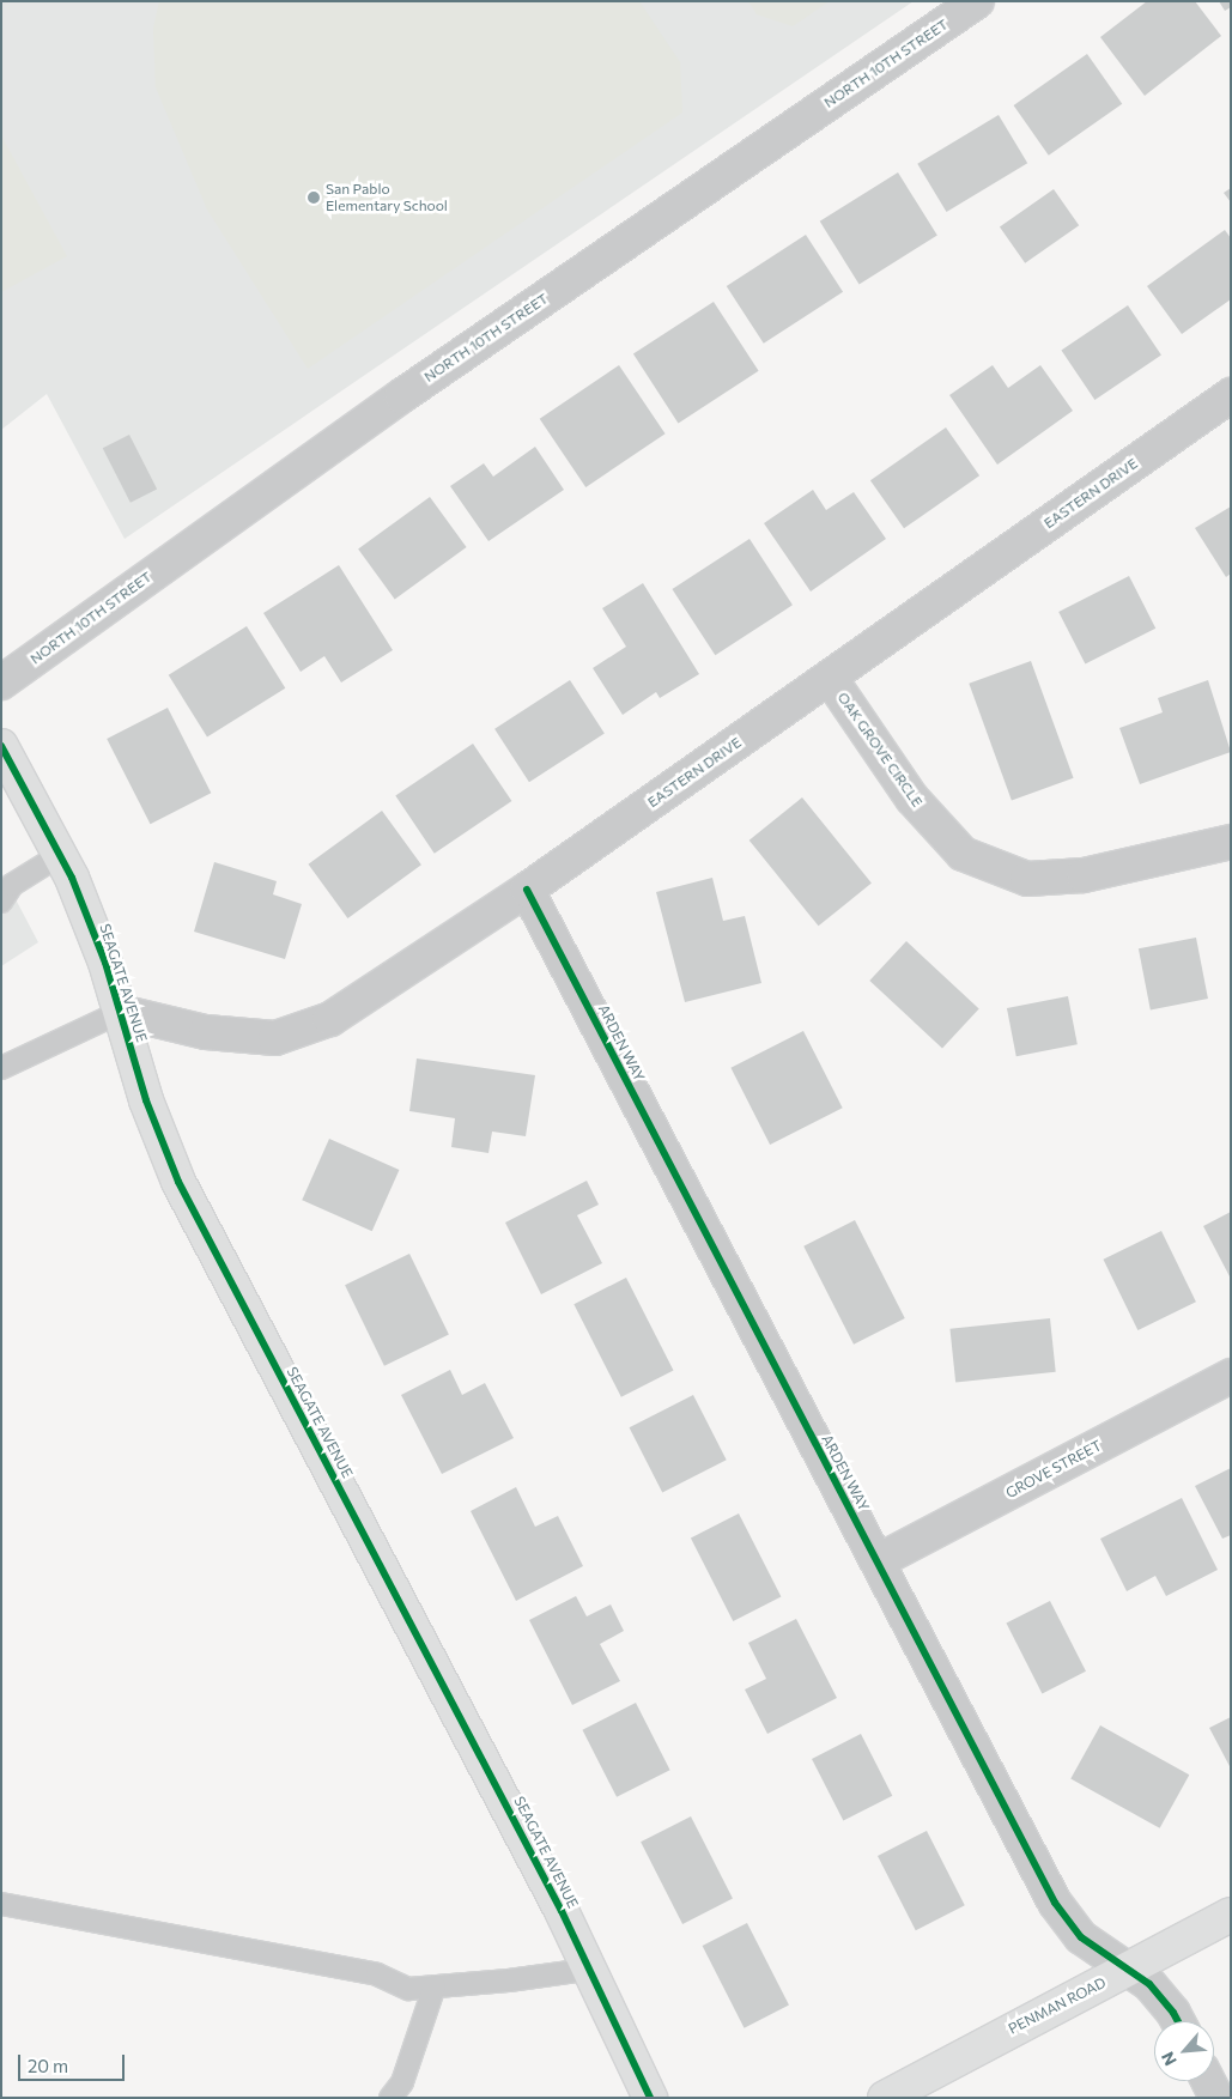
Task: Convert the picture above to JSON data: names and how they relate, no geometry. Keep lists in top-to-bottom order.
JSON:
{
  "streets": {
    "street": [
      "NORTH 10TH STREET",
      "EASTERN DRIVE",
      "OAK GROVE CIRCLE",
      "SEAGATE AVENUE",
      "ARDEN WAY",
      "GROVE STREET",
      "PENMAN ROAD"
    ]
  },
  "crossings": [
    ["EASTERN DRIVE", "OAK GROVE CIRCLE"],
    ["EASTERN DRIVE", "SEAGATE AVENUE"],
    ["EASTERN DRIVE", "ARDEN WAY"],
    ["ARDEN WAY", "GROVE STREET"],
    ["ARDEN WAY", "PENMAN ROAD"]
  ],
  "places": ["San Pablo Elementary School"],
  "scale_bar": "20 m",
  "north": "bottom left"
}
